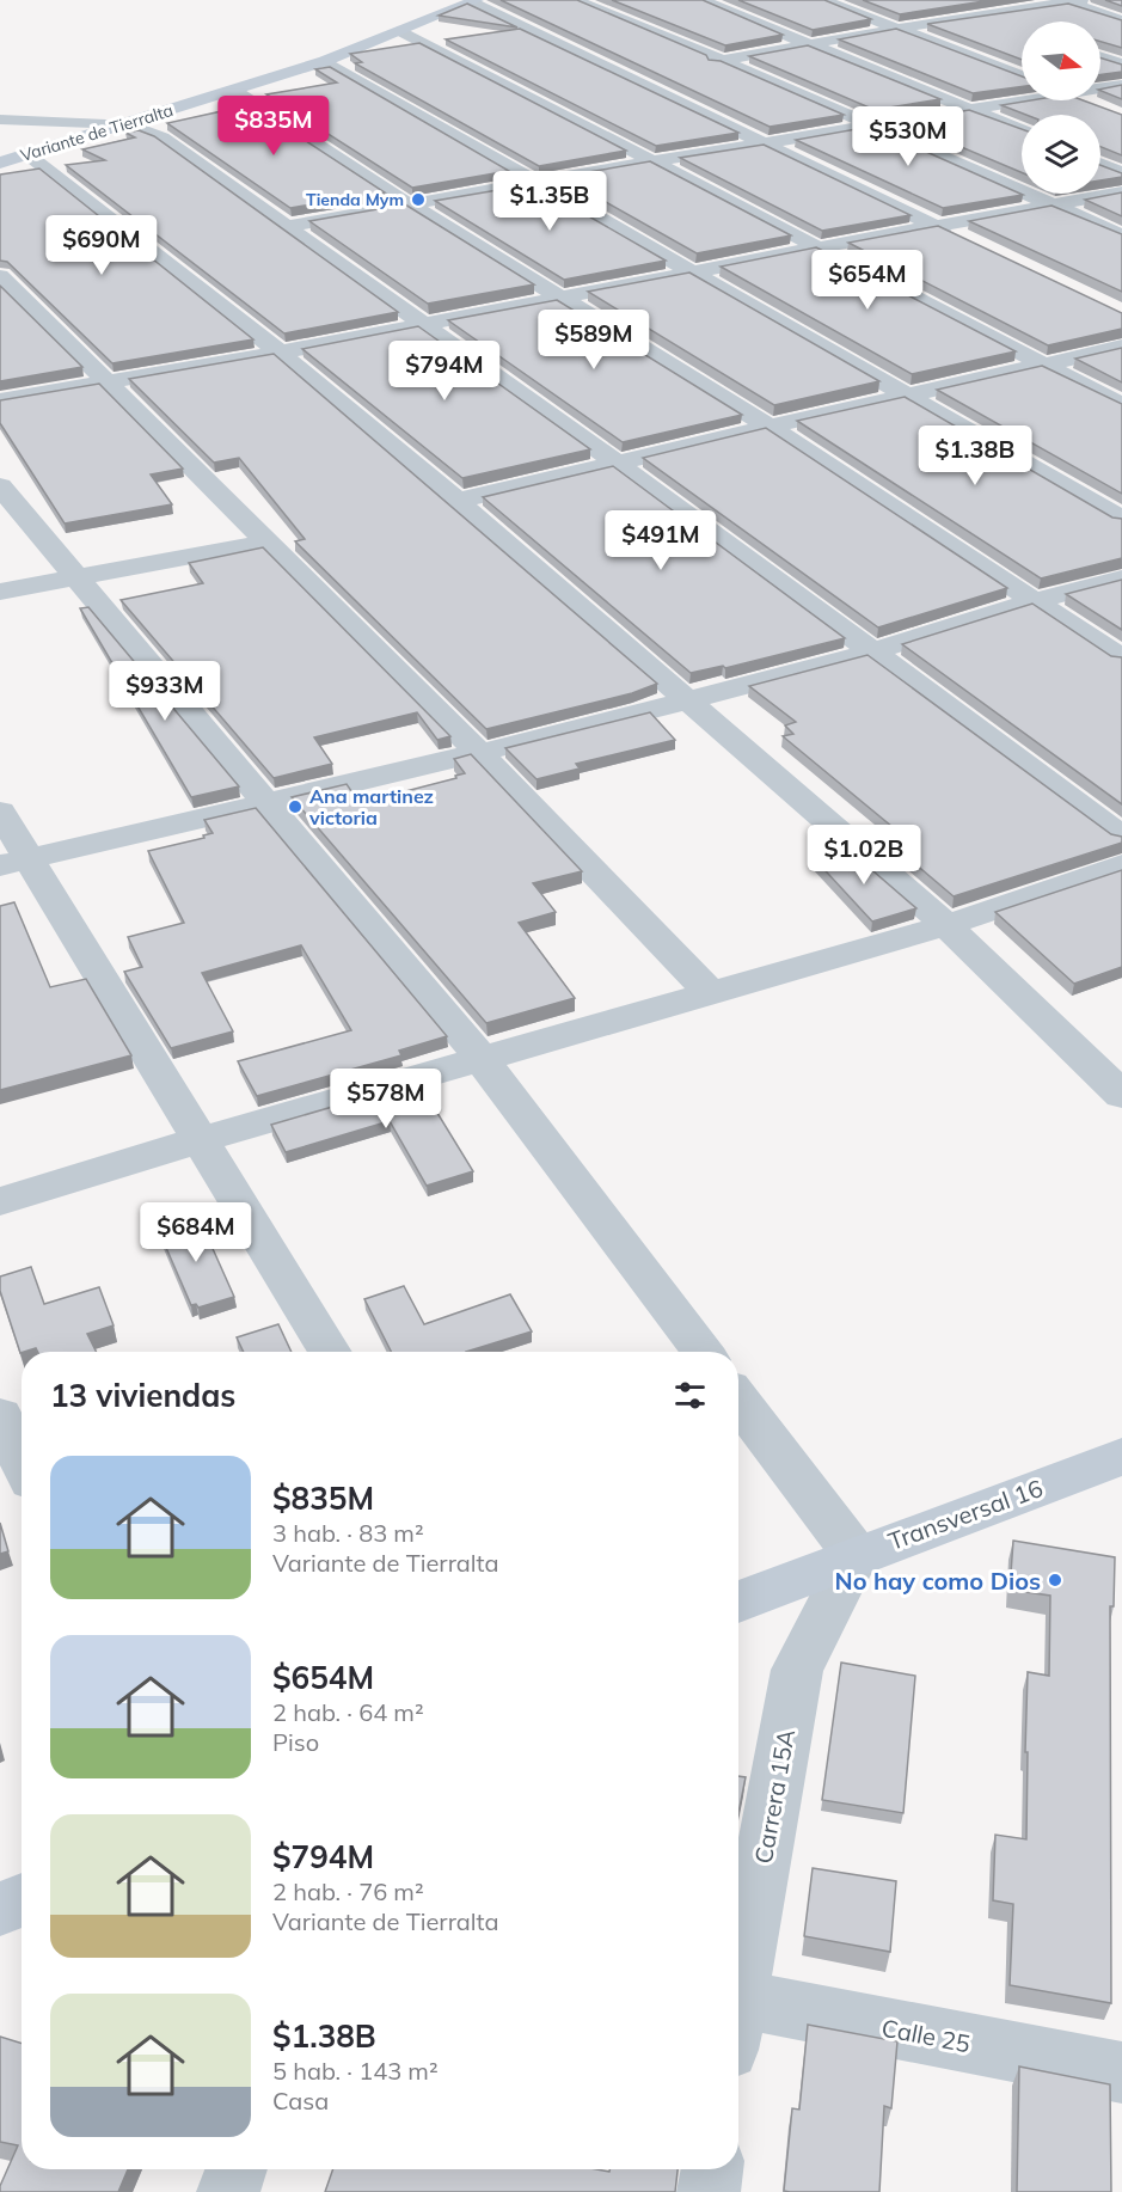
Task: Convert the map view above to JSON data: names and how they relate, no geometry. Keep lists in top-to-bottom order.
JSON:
{
  "streets": {
    "main road": ["Variante de Tierralta", "Transversal 16"],
    "street": ["Carrera 15A", "Calle 25"]
  },
  "crossings": [
    ["Transversal 16", "Carrera 15A"]
  ],
  "places": ["Tienda Mym", "Ana martinez victoria", "No hay como Dios"],
  "north": "right",
  "page": {
    "price": [
      "$835M",
      "$530M",
      "$1.35B",
      "$690M",
      "$654M",
      "$589M",
      "$794M",
      "$1.38B",
      "$491M",
      "$933M",
      "$1.02B",
      "$578M",
      "$684M"
    ],
    "heading": "13 viviendas",
    "list": [
      {
        "name": "$835M",
        "note": "3 hab. · 83 m² · Variante de Tierralta"
      },
      {
        "name": "$654M",
        "note": "2 hab. · 64 m² · Piso"
      },
      {
        "name": "$794M",
        "note": "2 hab. · 76 m² · Variante de Tierralta"
      },
      {
        "name": "$1.38B",
        "note": "5 hab. · 143 m² · Casa"
      }
    ]
  }
}
